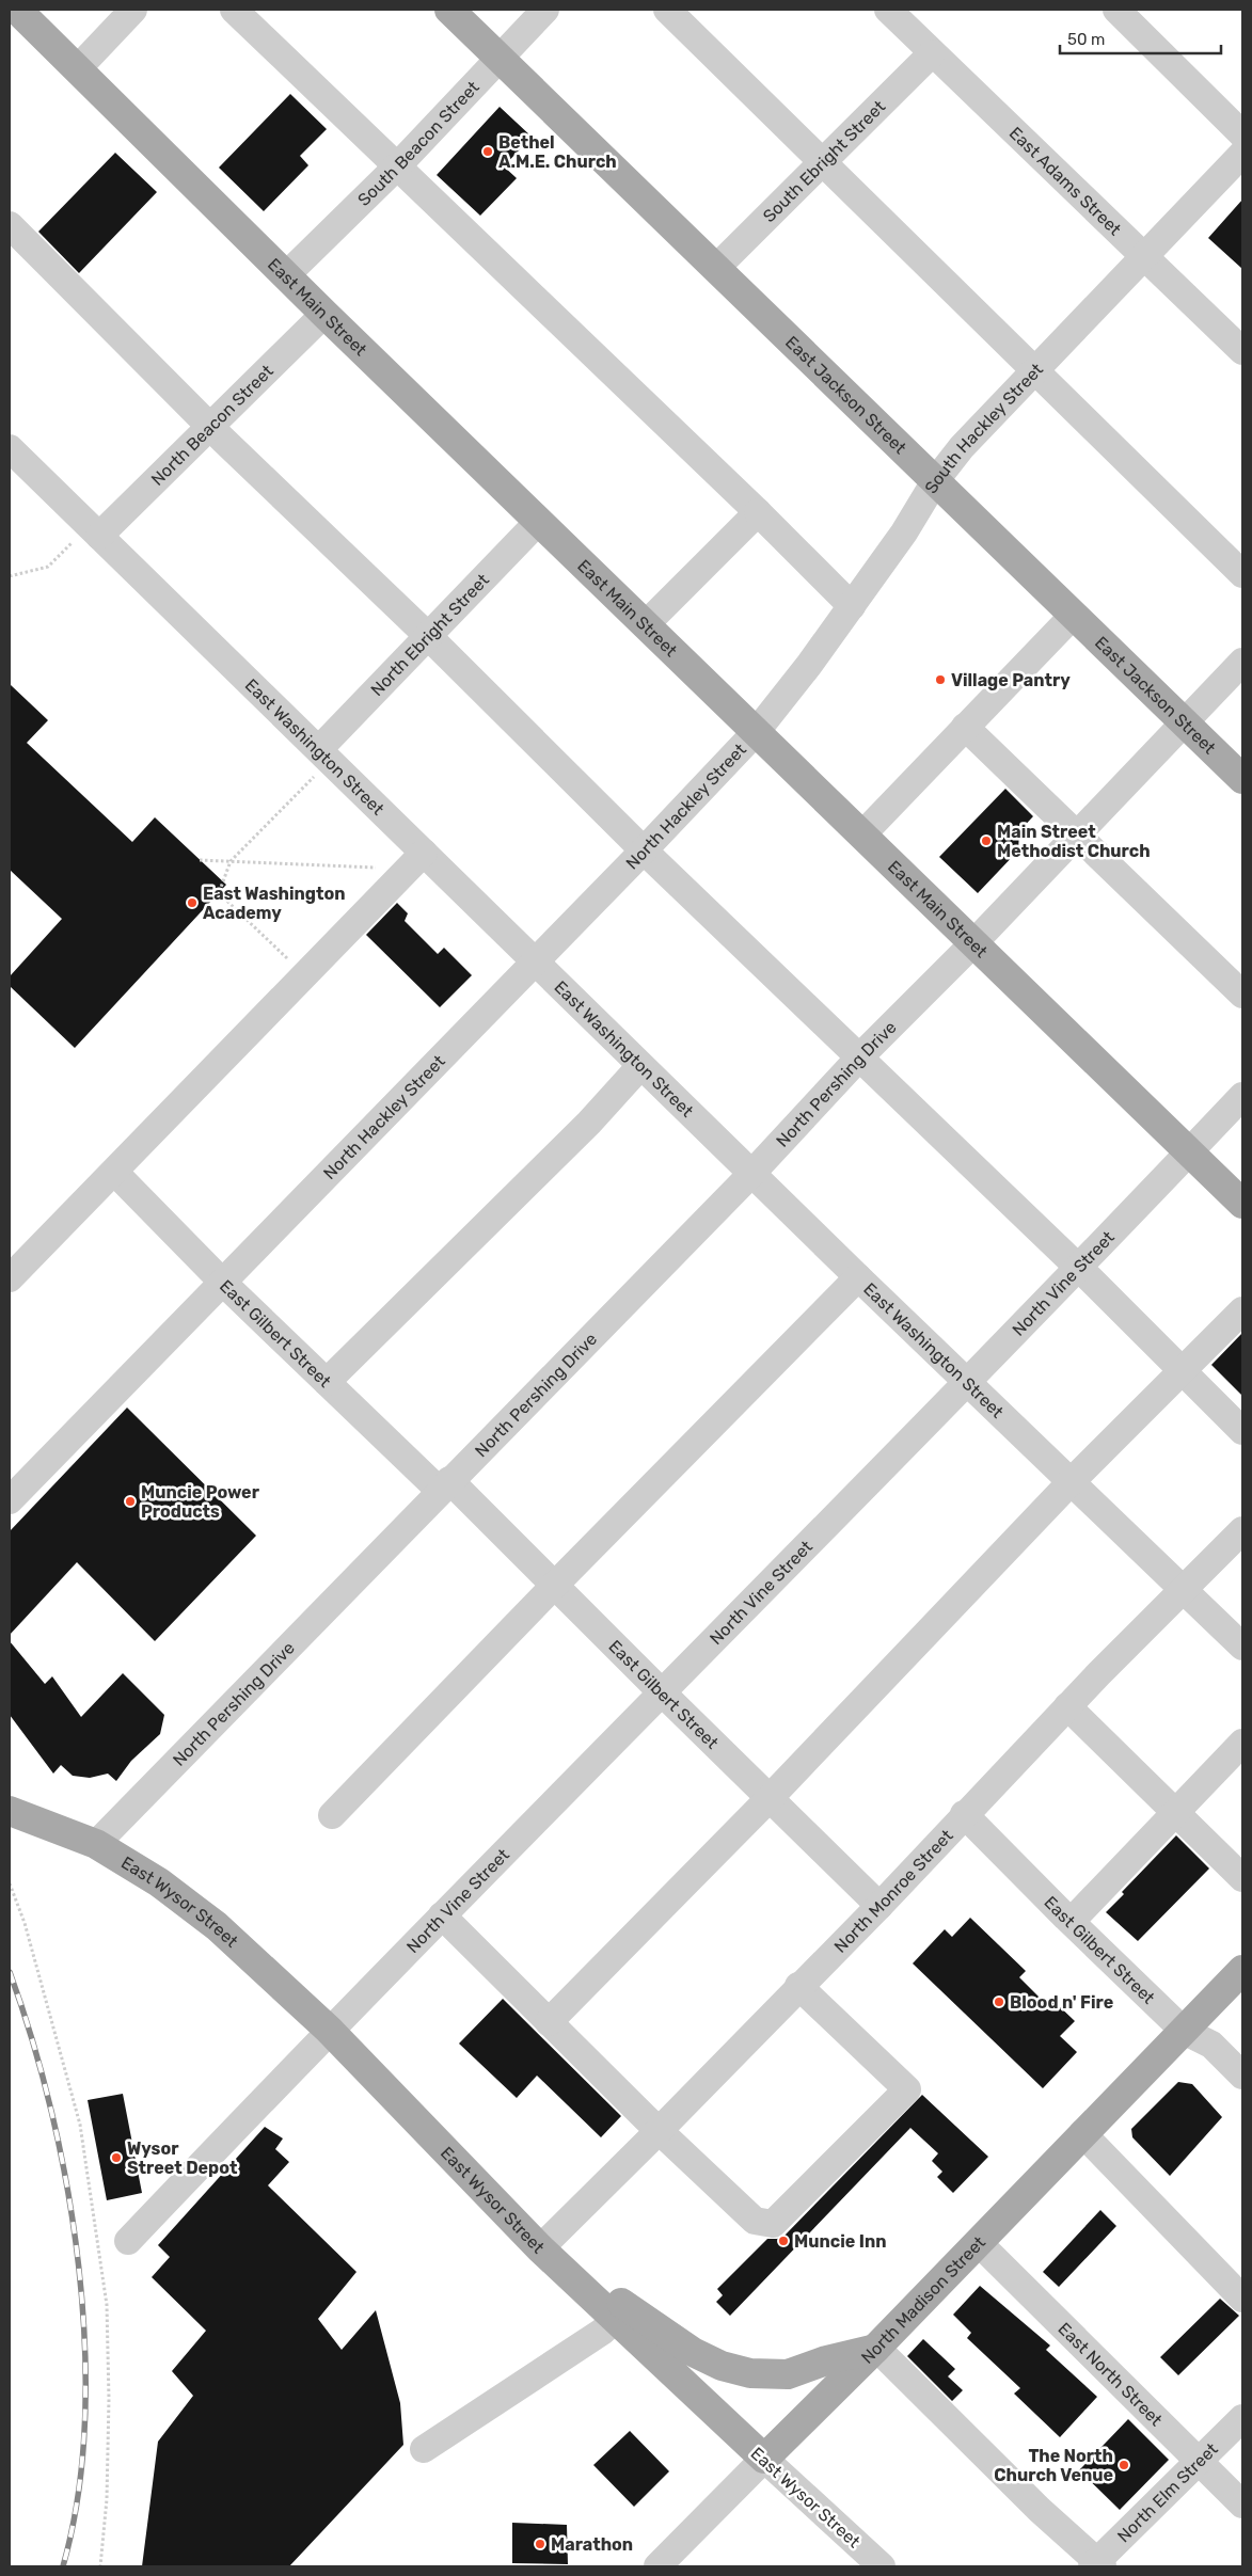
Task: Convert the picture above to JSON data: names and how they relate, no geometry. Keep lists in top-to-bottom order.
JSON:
{
  "streets": {
    "main road": [
      "East Main Street",
      "East Jackson Street",
      "East Wysor Street",
      "North Madison Street"
    ],
    "street": [
      "South Beacon Street",
      "South Ebright Street",
      "East Adams Street",
      "North Beacon Street",
      "South Hackley Street",
      "North Ebright Street",
      "East Washington Street",
      "North Hackley Street",
      "North Pershing Drive",
      "North Vine Street",
      "East Gilbert Street",
      "North Monroe Street",
      "East North Street",
      "North Elm Street"
    ]
  },
  "crossings": [
    ["South Beacon Street", "East Main Street"],
    ["South Beacon Street", "East Jackson Street"],
    ["South Ebright Street", "East Adams Street"],
    ["South Ebright Street", "East Jackson Street"],
    ["East Adams Street", "South Hackley Street"],
    ["East Main Street", "North Beacon Street"],
    ["East Main Street", "South Hackley Street"],
    ["East Main Street", "North Ebright Street"],
    ["East Main Street", "North Hackley Street"],
    ["East Main Street", "North Pershing Drive"],
    ["East Main Street", "North Vine Street"],
    ["East Jackson Street", "South Hackley Street"],
    ["East Jackson Street", "North Pershing Drive"],
    ["North Beacon Street", "East Washington Street"],
    ["South Hackley Street", "North Hackley Street"],
    ["North Ebright Street", "East Washington Street"],
    ["East Washington Street", "North Hackley Street"],
    ["East Washington Street", "North Pershing Drive"],
    ["East Washington Street", "North Vine Street"],
    ["East Washington Street", "North Monroe Street"],
    ["North Hackley Street", "East Gilbert Street"],
    ["North Pershing Drive", "East Gilbert Street"],
    ["North Pershing Drive", "East Wysor Street"],
    ["North Vine Street", "East Gilbert Street"],
    ["North Vine Street", "East Wysor Street"],
    ["East Gilbert Street", "North Monroe Street"],
    ["East Gilbert Street", "North Madison Street"],
    ["North Monroe Street", "East Wysor Street"],
    ["East Wysor Street", "North Madison Street"],
    ["North Madison Street", "East North Street"],
    ["East North Street", "North Elm Street"]
  ],
  "places": [
    "Bethel A.M.E. Church",
    "Village Pantry",
    "Main Street Methodist Church",
    "East Washington Academy",
    "Muncie Power Products",
    "Blood n' Fire",
    "Wysor Street Depot",
    "Muncie Inn",
    "The North Church Venue",
    "Marathon"
  ],
  "scale_bar": "50 m"
}
